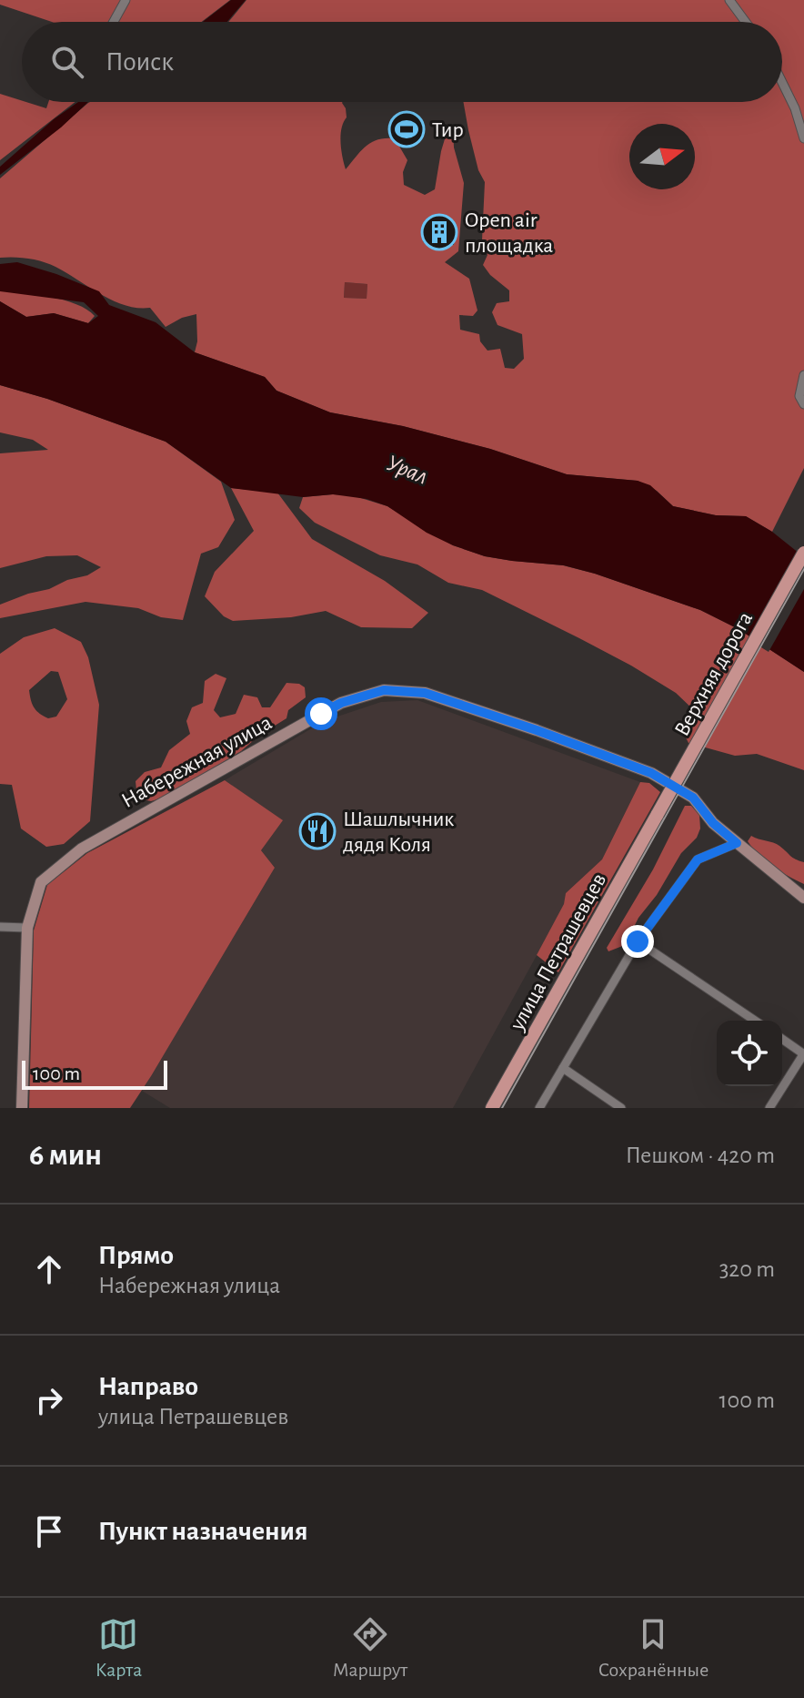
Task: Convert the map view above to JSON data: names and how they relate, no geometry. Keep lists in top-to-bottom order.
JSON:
{
  "streets": {
    "main road": ["Верхняя дорога", "Набережная улица", "улица Петрашевцев"]
  },
  "crossings": [
    ["Верхняя дорога", "улица Петрашевцев"]
  ],
  "water": ["Урал"],
  "places": {
    "sports": ["Тир"],
    "building": ["Open air площадка"],
    "restaurant": ["Шашлычник дядя Коля"]
  },
  "scale_bar": "100 m",
  "north": "right",
  "page": {
    "search": "Поиск",
    "scale": "100 m",
    "heading": ["6 мин", "Пешком · 420 m"],
    "list": [
      ["Прямо", "Набережная улица", "320 m"],
      ["Направо", "улица Петрашевцев", "100 m"],
      "Пункт назначения"
    ],
    "nav": ["Карта", "Маршрут", "Сохранённые"]
  }
}
